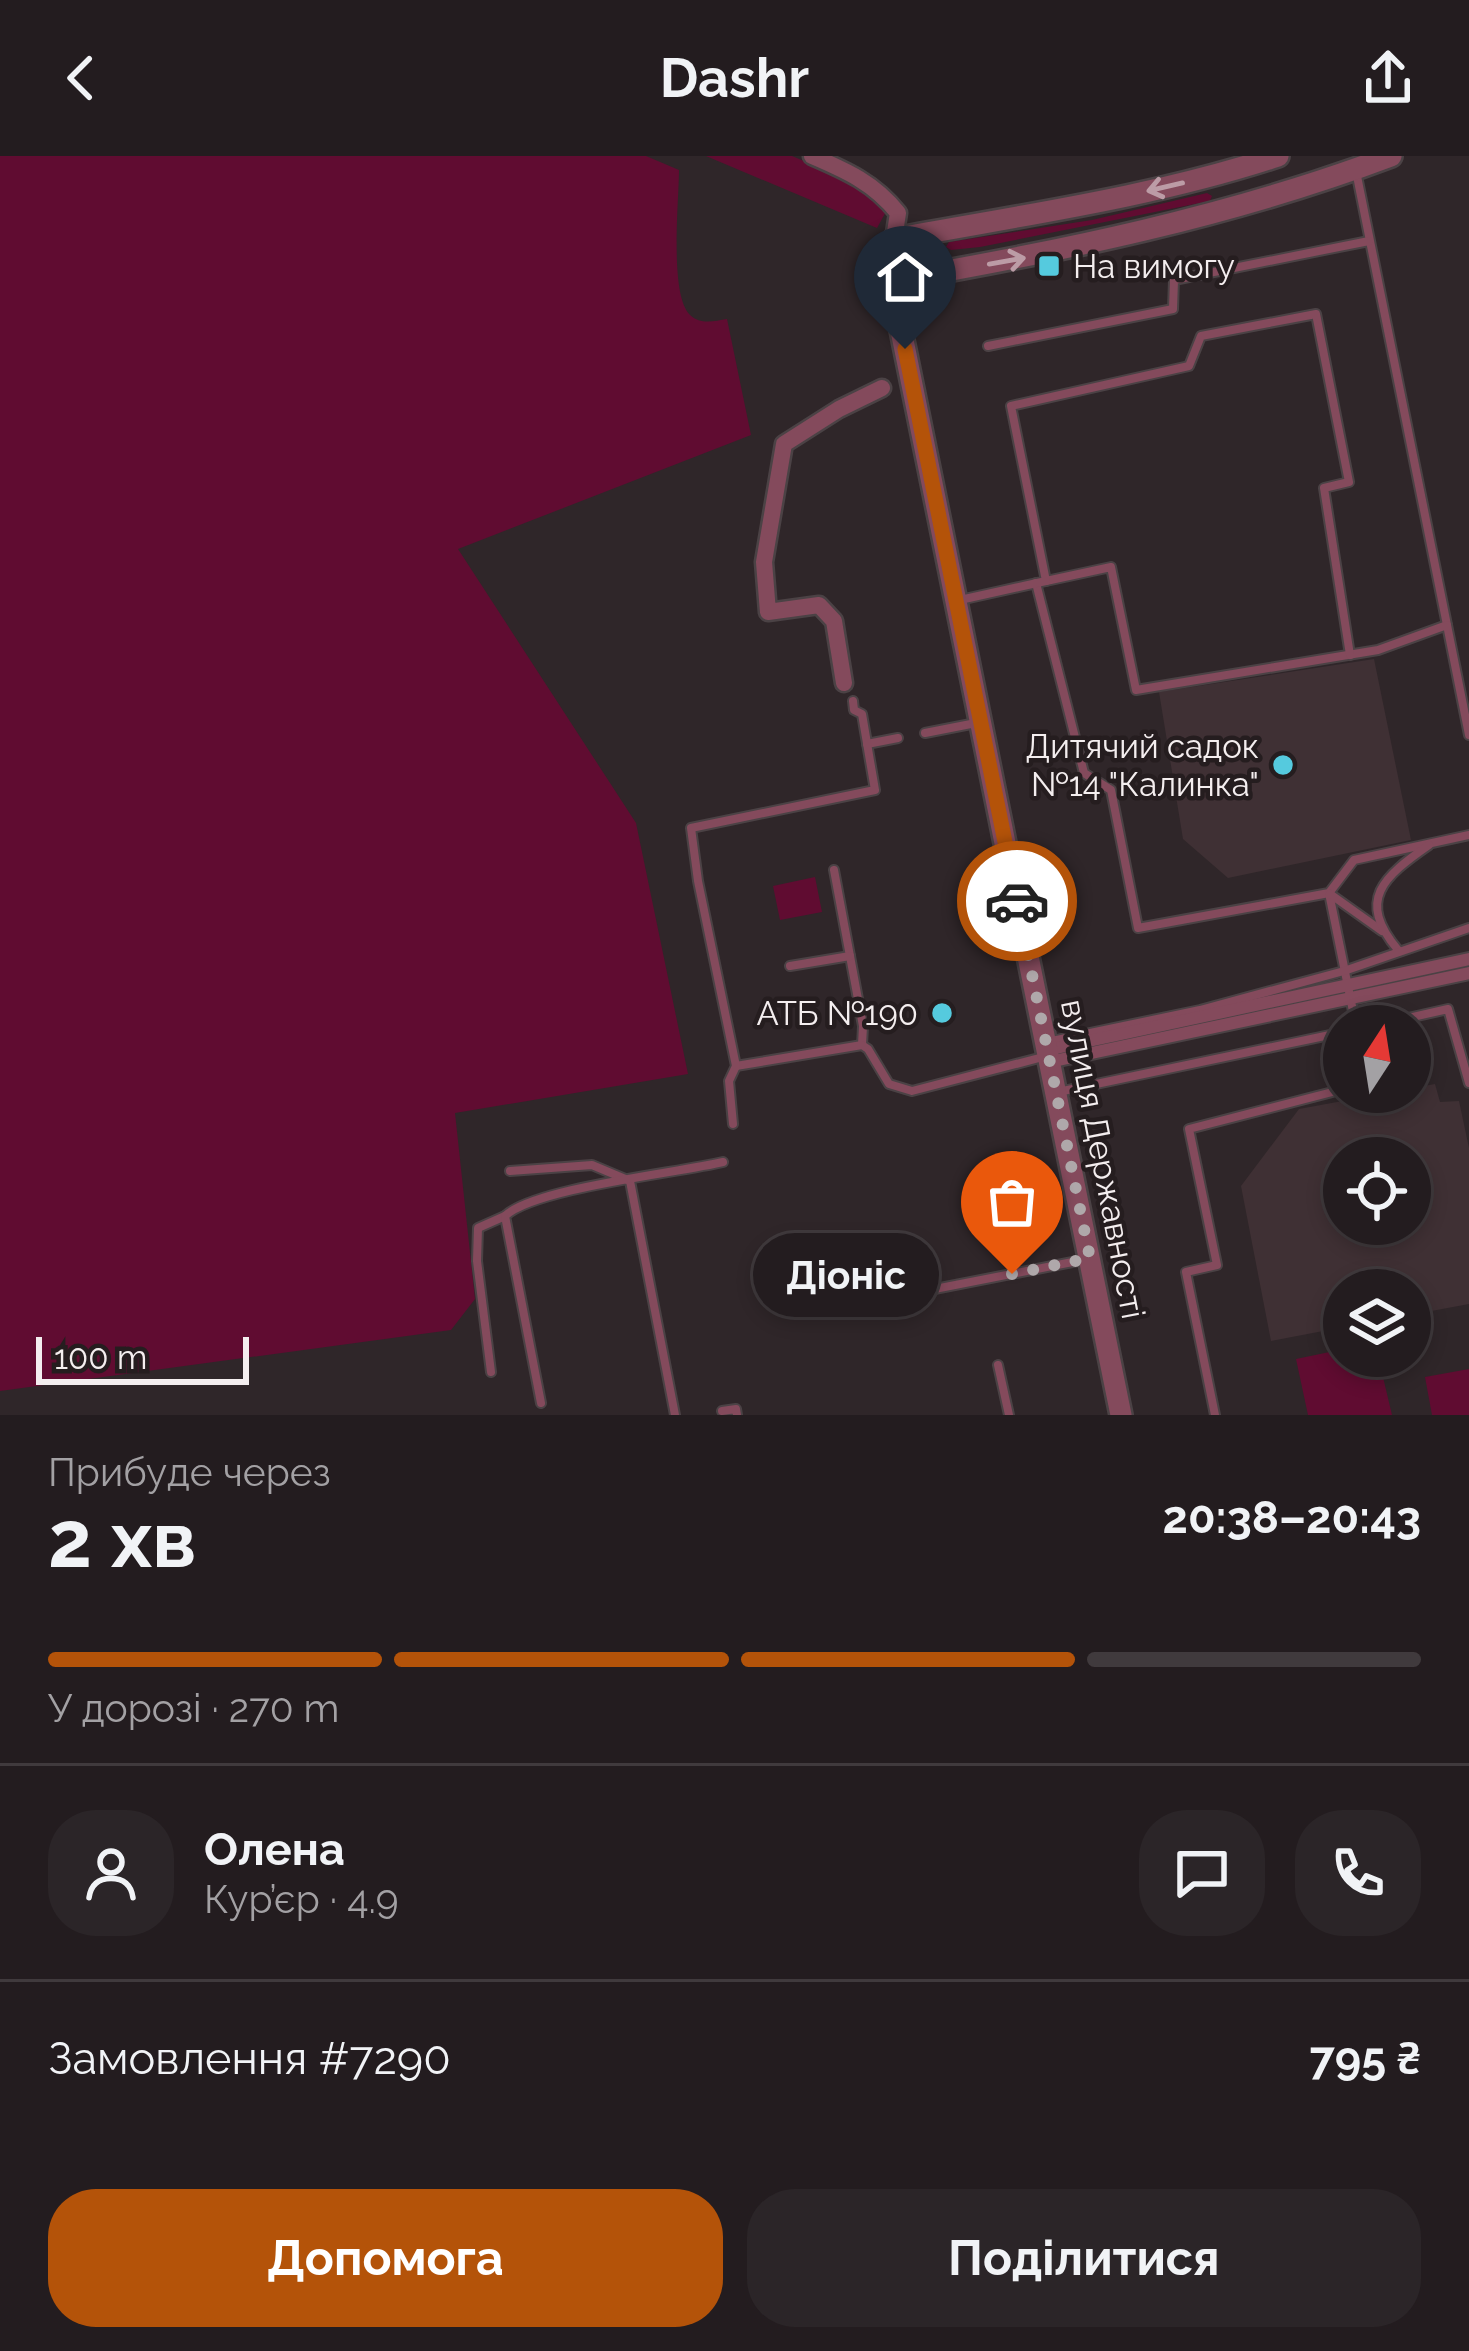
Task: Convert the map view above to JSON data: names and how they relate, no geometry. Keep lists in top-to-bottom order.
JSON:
{
  "streets": {
    "street": ["вулиця Державності"]
  },
  "places": {
    "transit": ["На вимогу"],
    "other": ["Дитячий садок №14 \"Калинка\"", "АТБ №190", "Діоніс"]
  },
  "scale_bar": "100 m",
  "north": "top",
  "page": {
    "header": "Dashr",
    "bubble": "Діоніс",
    "scale": "100 m",
    "heading": ["2 хв", "Прибуде через", "20:38–20:43"],
    "panel": [
      "Олена",
      "Кур’єр · 4.9",
      "Замовлення #7290",
      "795 ₴"
    ],
    "bar": "У дорозі · 270 m",
    "buttons": ["Допомога", "Поділитися"]
  }
}
